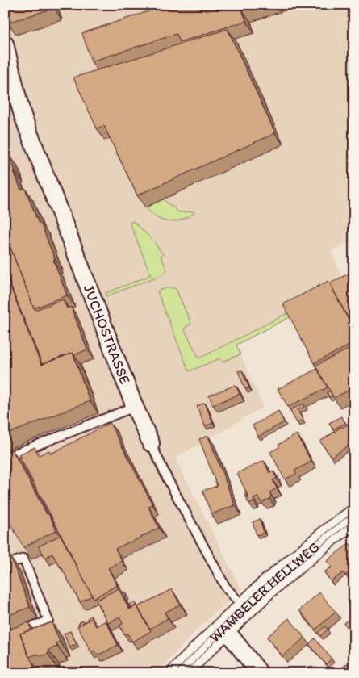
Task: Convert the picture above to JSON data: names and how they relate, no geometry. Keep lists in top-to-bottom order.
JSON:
{
  "streets": {
    "main road": ["WAMBELER HELLWEG"],
    "street": ["JUCHOSTRASSE"]
  },
  "crossings": [
    ["JUCHOSTRASSE", "WAMBELER HELLWEG"]
  ]
}
